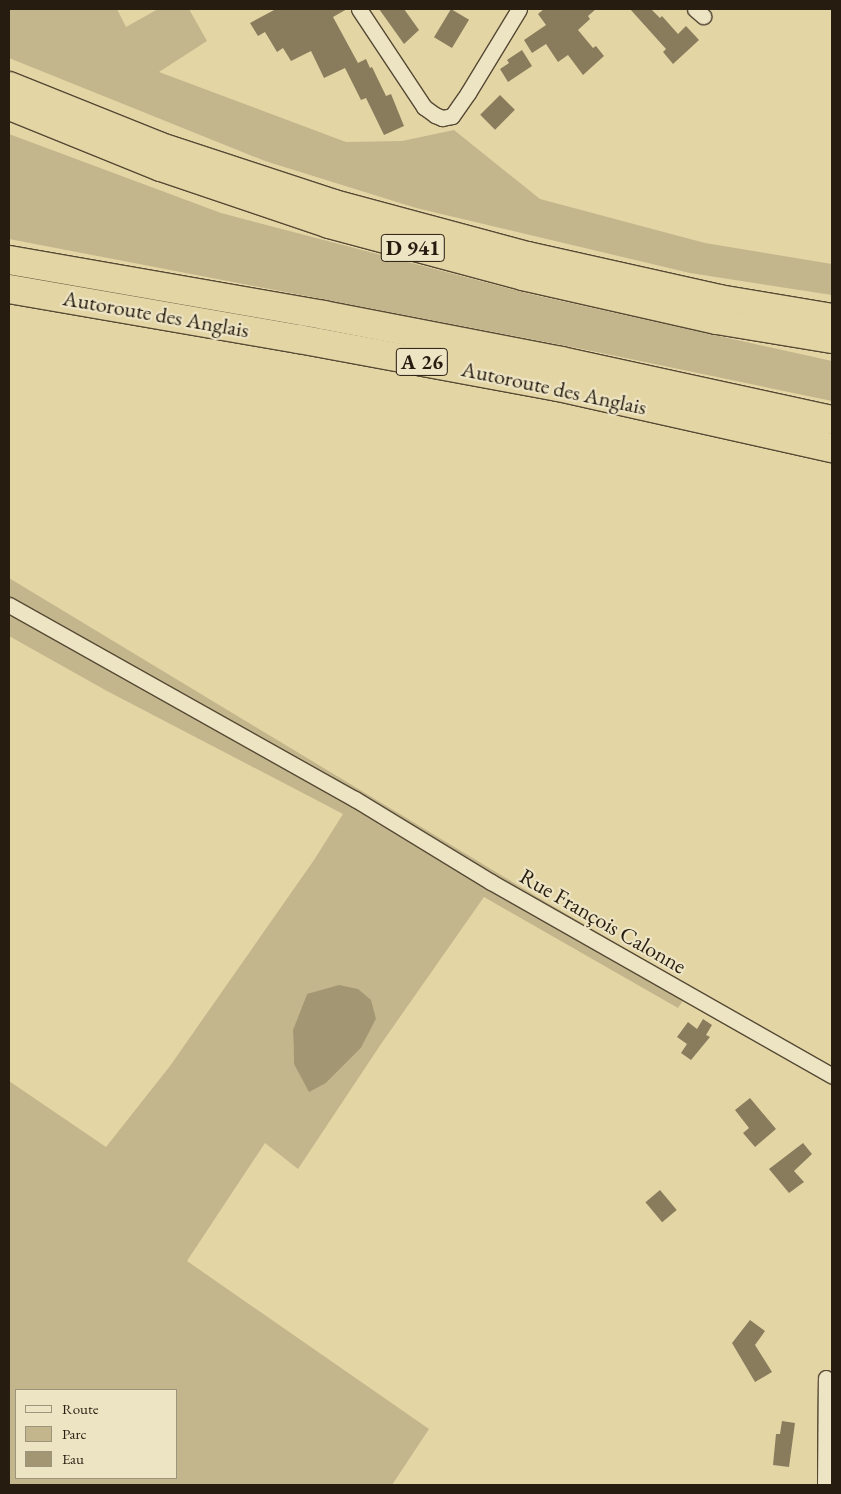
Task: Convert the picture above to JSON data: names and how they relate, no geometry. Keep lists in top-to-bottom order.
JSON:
{
  "streets": {
    "highway": ["D 941", "Autoroute des Anglais", "A 26"],
    "street": ["Rue François Calonne"]
  },
  "legend": ["Route", "Parc", "Eau"]
}
